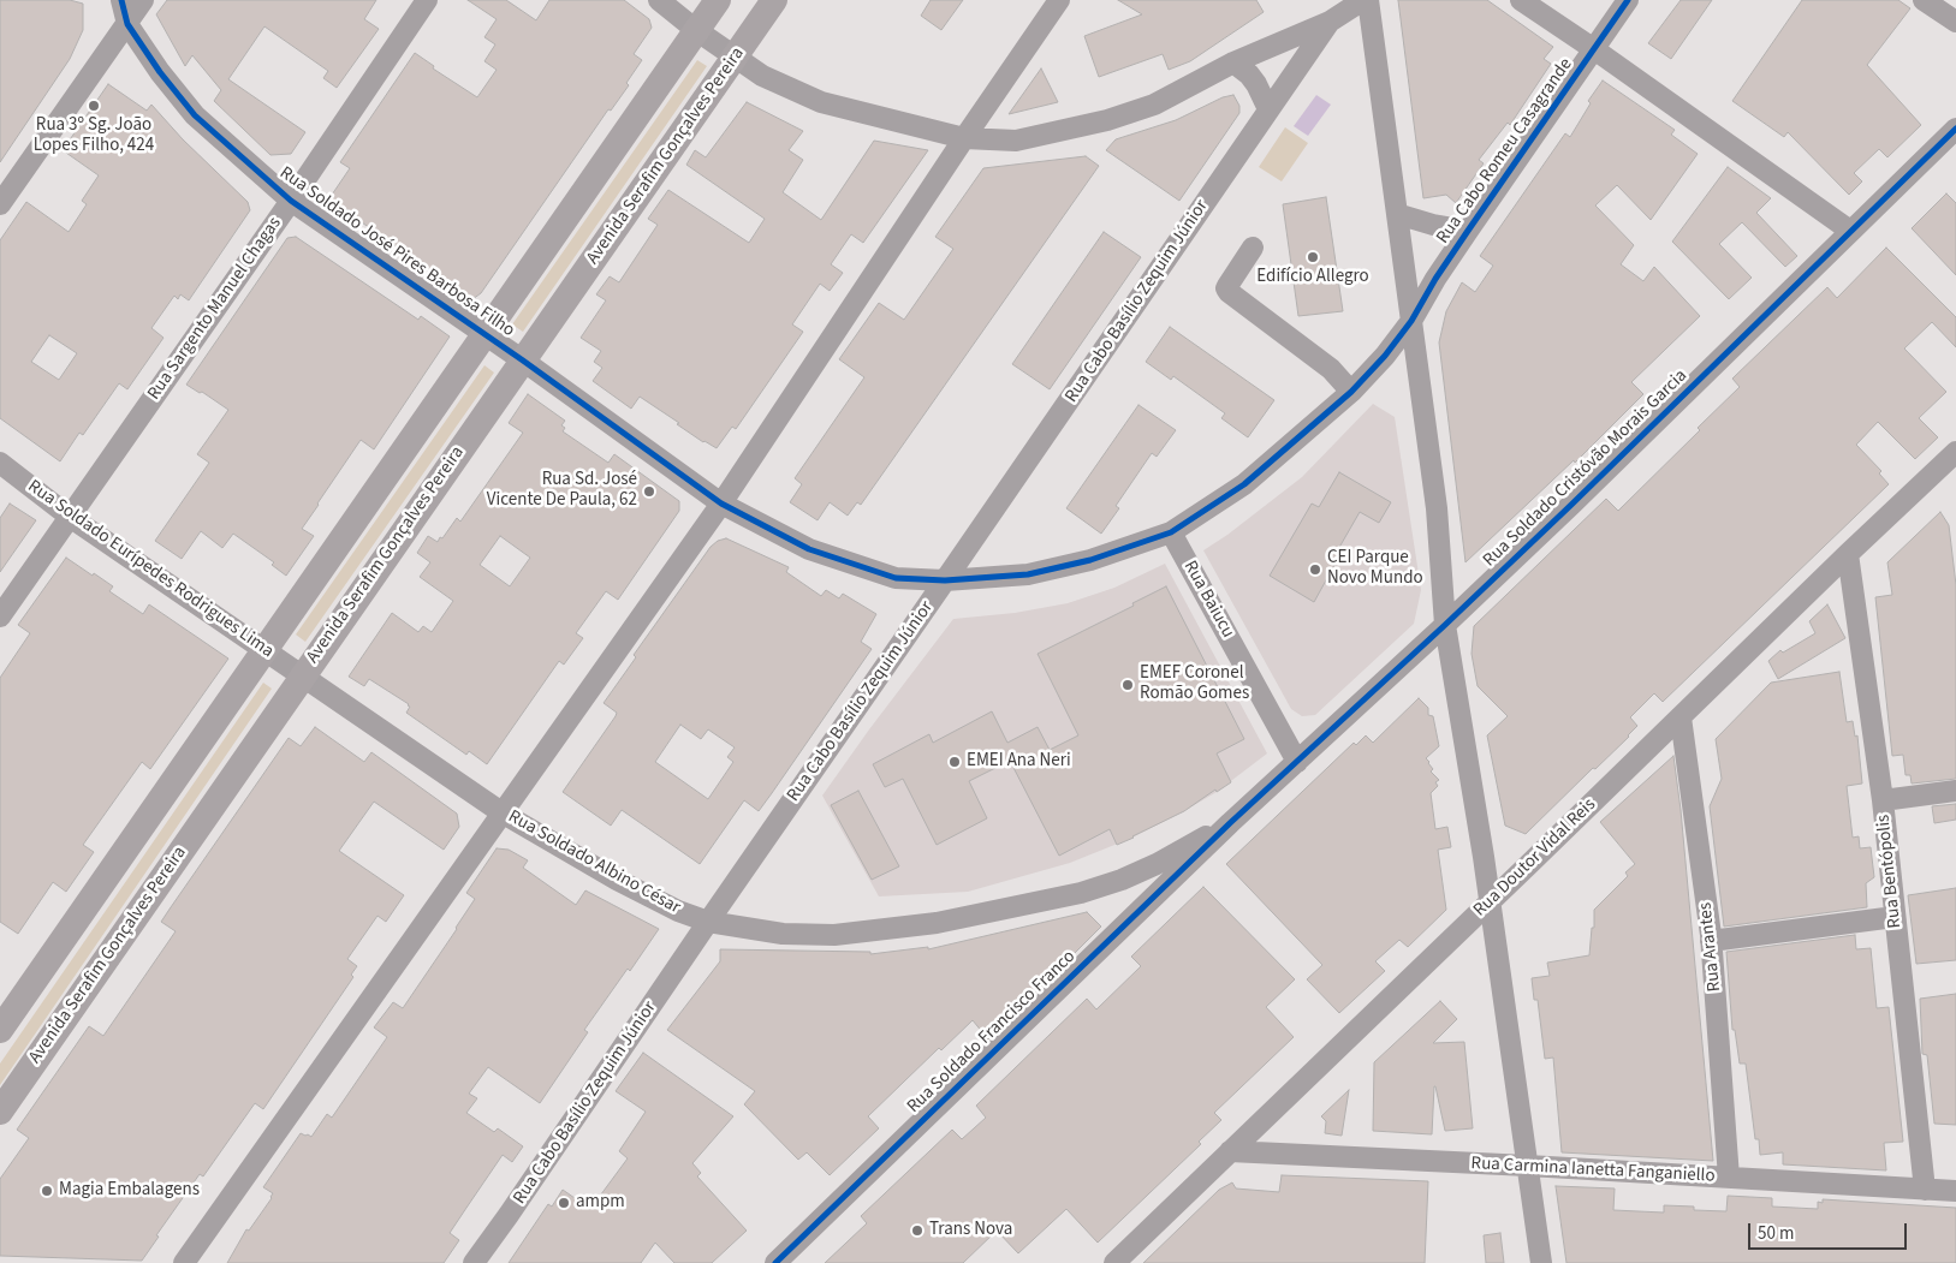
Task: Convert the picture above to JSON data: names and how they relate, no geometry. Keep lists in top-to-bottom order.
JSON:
{
  "streets": {
    "main road": ["Avenida Serafim Gonçalves Pereira"],
    "street": [
      "Rua Cabo Romeu Casagrande",
      "Rua Soldado José Pires Barbosa Filho",
      "Rua Cabo Basílio Zequim Júnior",
      "Rua Sargento Manuel Chagas",
      "Rua Soldado Cristóvão Morais Garcia",
      "Rua Soldado Eurípedes Rodrigues Lima",
      "Rua Baiucu",
      "Rua Doutor Vidal Reis",
      "Rua Soldado Albino César",
      "Rua Bentópolis",
      "Rua Arantes",
      "Rua Soldado Francisco Franco",
      "Rua Carmina Ianetta Fanganiello"
    ]
  },
  "crossings": [
    ["Rua Cabo Romeu Casagrande", "Rua Soldado José Pires Barbosa Filho"],
    ["Rua Cabo Romeu Casagrande", "Rua Cabo Basílio Zequim Júnior"],
    ["Rua Cabo Romeu Casagrande", "Rua Baiucu"],
    ["Avenida Serafim Gonçalves Pereira", "Rua Soldado José Pires Barbosa Filho"],
    ["Avenida Serafim Gonçalves Pereira", "Rua Soldado Eurípedes Rodrigues Lima"],
    ["Avenida Serafim Gonçalves Pereira", "Rua Soldado Albino César"],
    ["Rua Soldado José Pires Barbosa Filho", "Rua Cabo Basílio Zequim Júnior"],
    ["Rua Soldado José Pires Barbosa Filho", "Rua Sargento Manuel Chagas"],
    ["Rua Cabo Basílio Zequim Júnior", "Rua Soldado Albino César"],
    ["Rua Sargento Manuel Chagas", "Rua Soldado Eurípedes Rodrigues Lima"],
    ["Rua Soldado Cristóvão Morais Garcia", "Rua Baiucu"],
    ["Rua Soldado Cristóvão Morais Garcia", "Rua Soldado Albino César"],
    ["Rua Soldado Cristóvão Morais Garcia", "Rua Soldado Francisco Franco"],
    ["Rua Soldado Eurípedes Rodrigues Lima", "Rua Soldado Albino César"],
    ["Rua Doutor Vidal Reis", "Rua Bentópolis"],
    ["Rua Doutor Vidal Reis", "Rua Arantes"],
    ["Rua Doutor Vidal Reis", "Rua Carmina Ianetta Fanganiello"],
    ["Rua Soldado Albino César", "Rua Soldado Francisco Franco"],
    ["Rua Bentópolis", "Rua Carmina Ianetta Fanganiello"],
    ["Rua Arantes", "Rua Carmina Ianetta Fanganiello"]
  ],
  "places": [
    "Rua 3º Sg. João Lopes Filho, 424",
    "Edifício Allegro",
    "Rua Sd. José Vicente De Paula, 62",
    "CEI Parque Novo Mundo",
    "EMEF Coronel Romão Gomes",
    "EMEI Ana Neri",
    "Magia Embalagens",
    "ampm",
    "Trans Nova"
  ],
  "scale_bar": "50 m"
}
